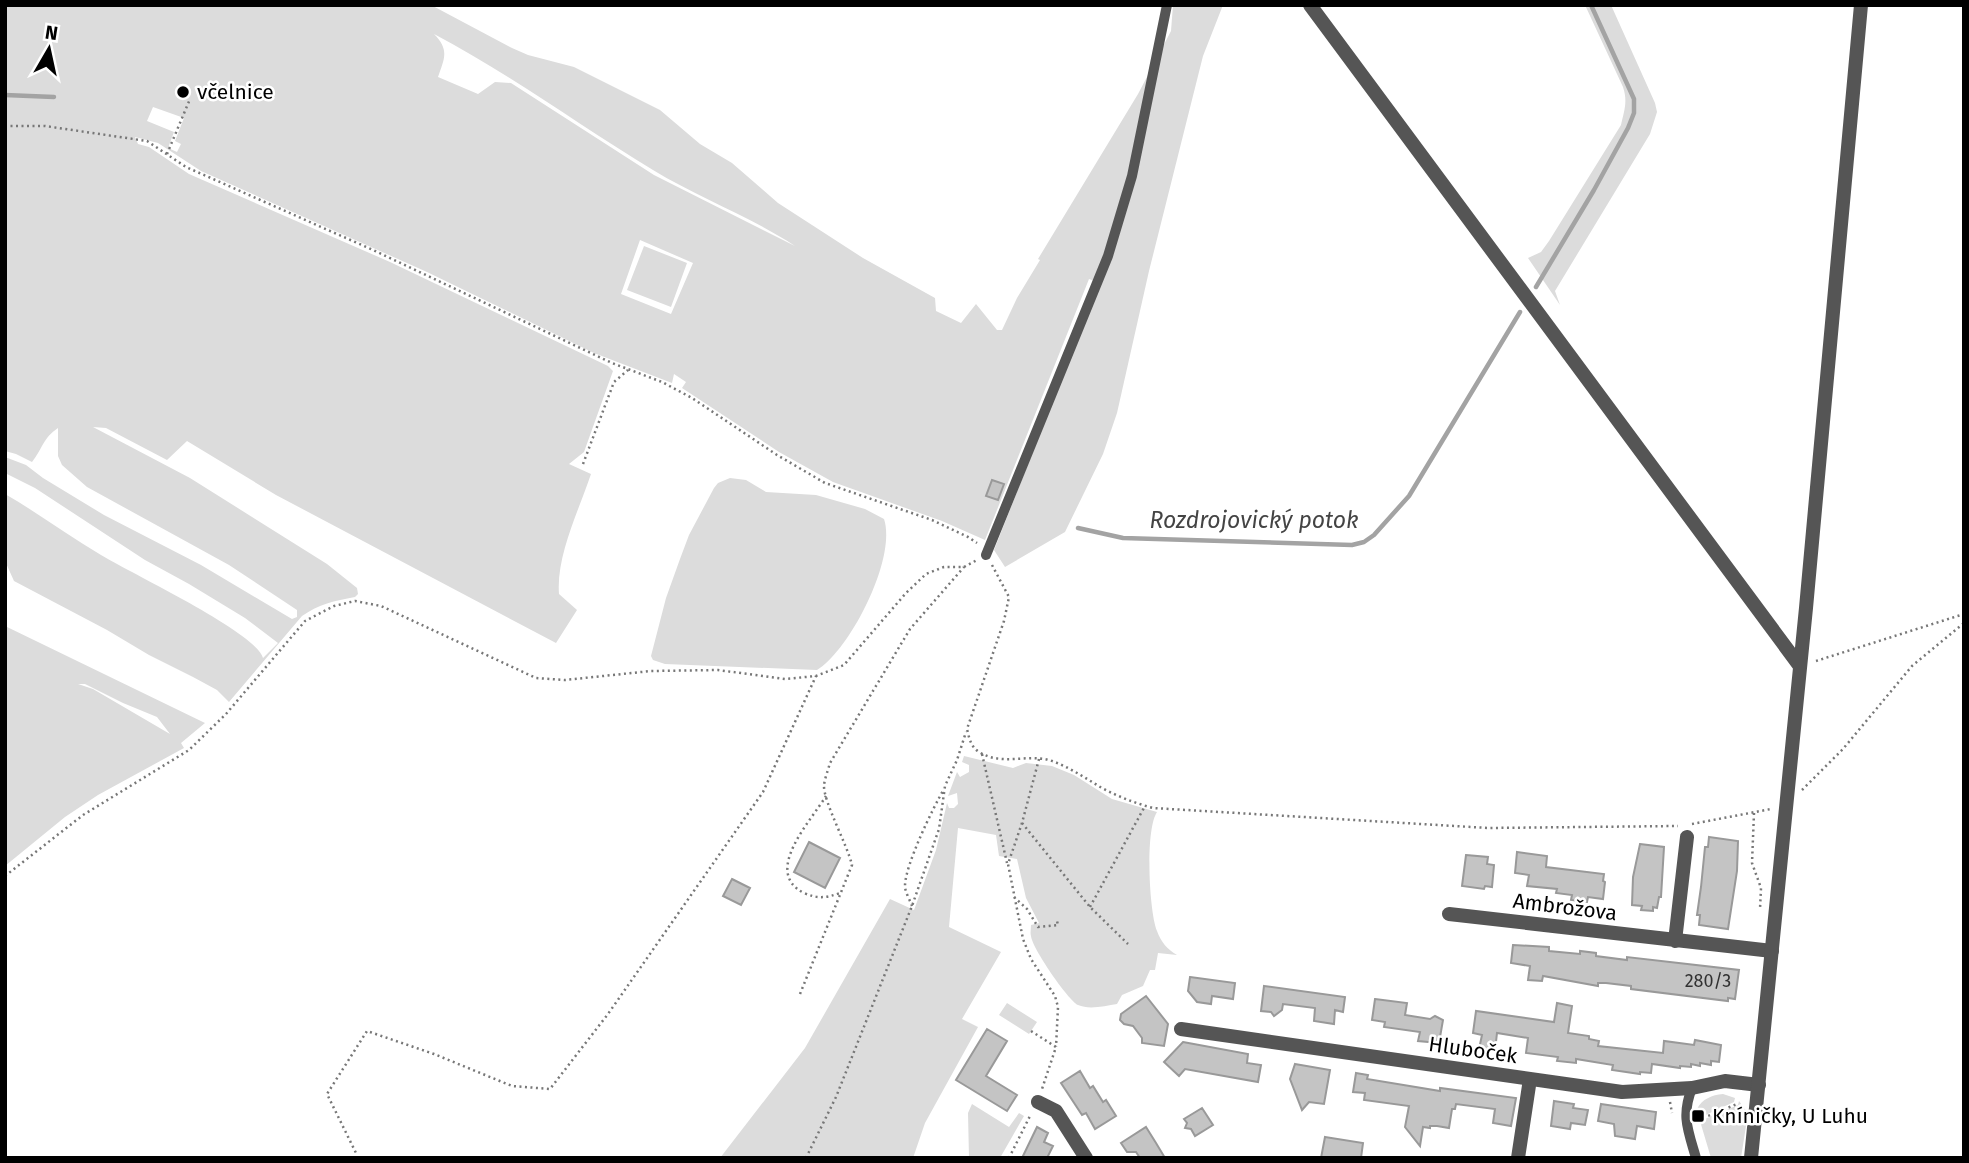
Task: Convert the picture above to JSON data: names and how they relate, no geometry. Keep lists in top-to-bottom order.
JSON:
{
  "streets": {
    "street": ["Ambrožova", "Hluboček"]
  },
  "water": ["Rozdrojovický potok"],
  "places": {
    "other": ["včelnice"],
    "transit": ["Kníničky, U Luhu"]
  },
  "house_numbers": ["280/3"],
  "north": "top"
}
